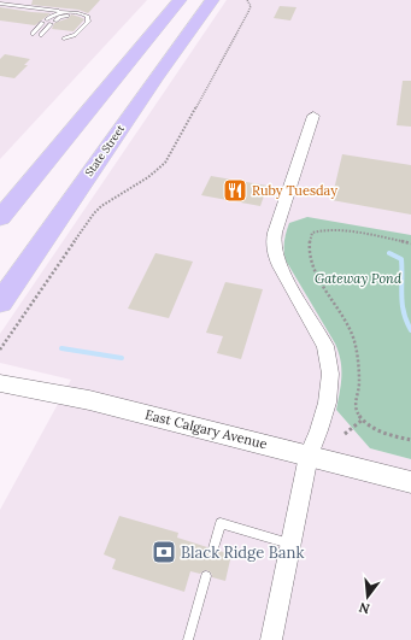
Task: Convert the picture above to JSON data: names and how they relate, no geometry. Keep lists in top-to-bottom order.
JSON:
{
  "streets": {
    "highway": ["State Street"],
    "street": ["East Calgary Avenue"]
  },
  "parks": ["Gateway Pond"],
  "places": {
    "restaurant": ["Ruby Tuesday"],
    "bank": ["Black Ridge Bank"]
  },
  "north": "bottom"
}
